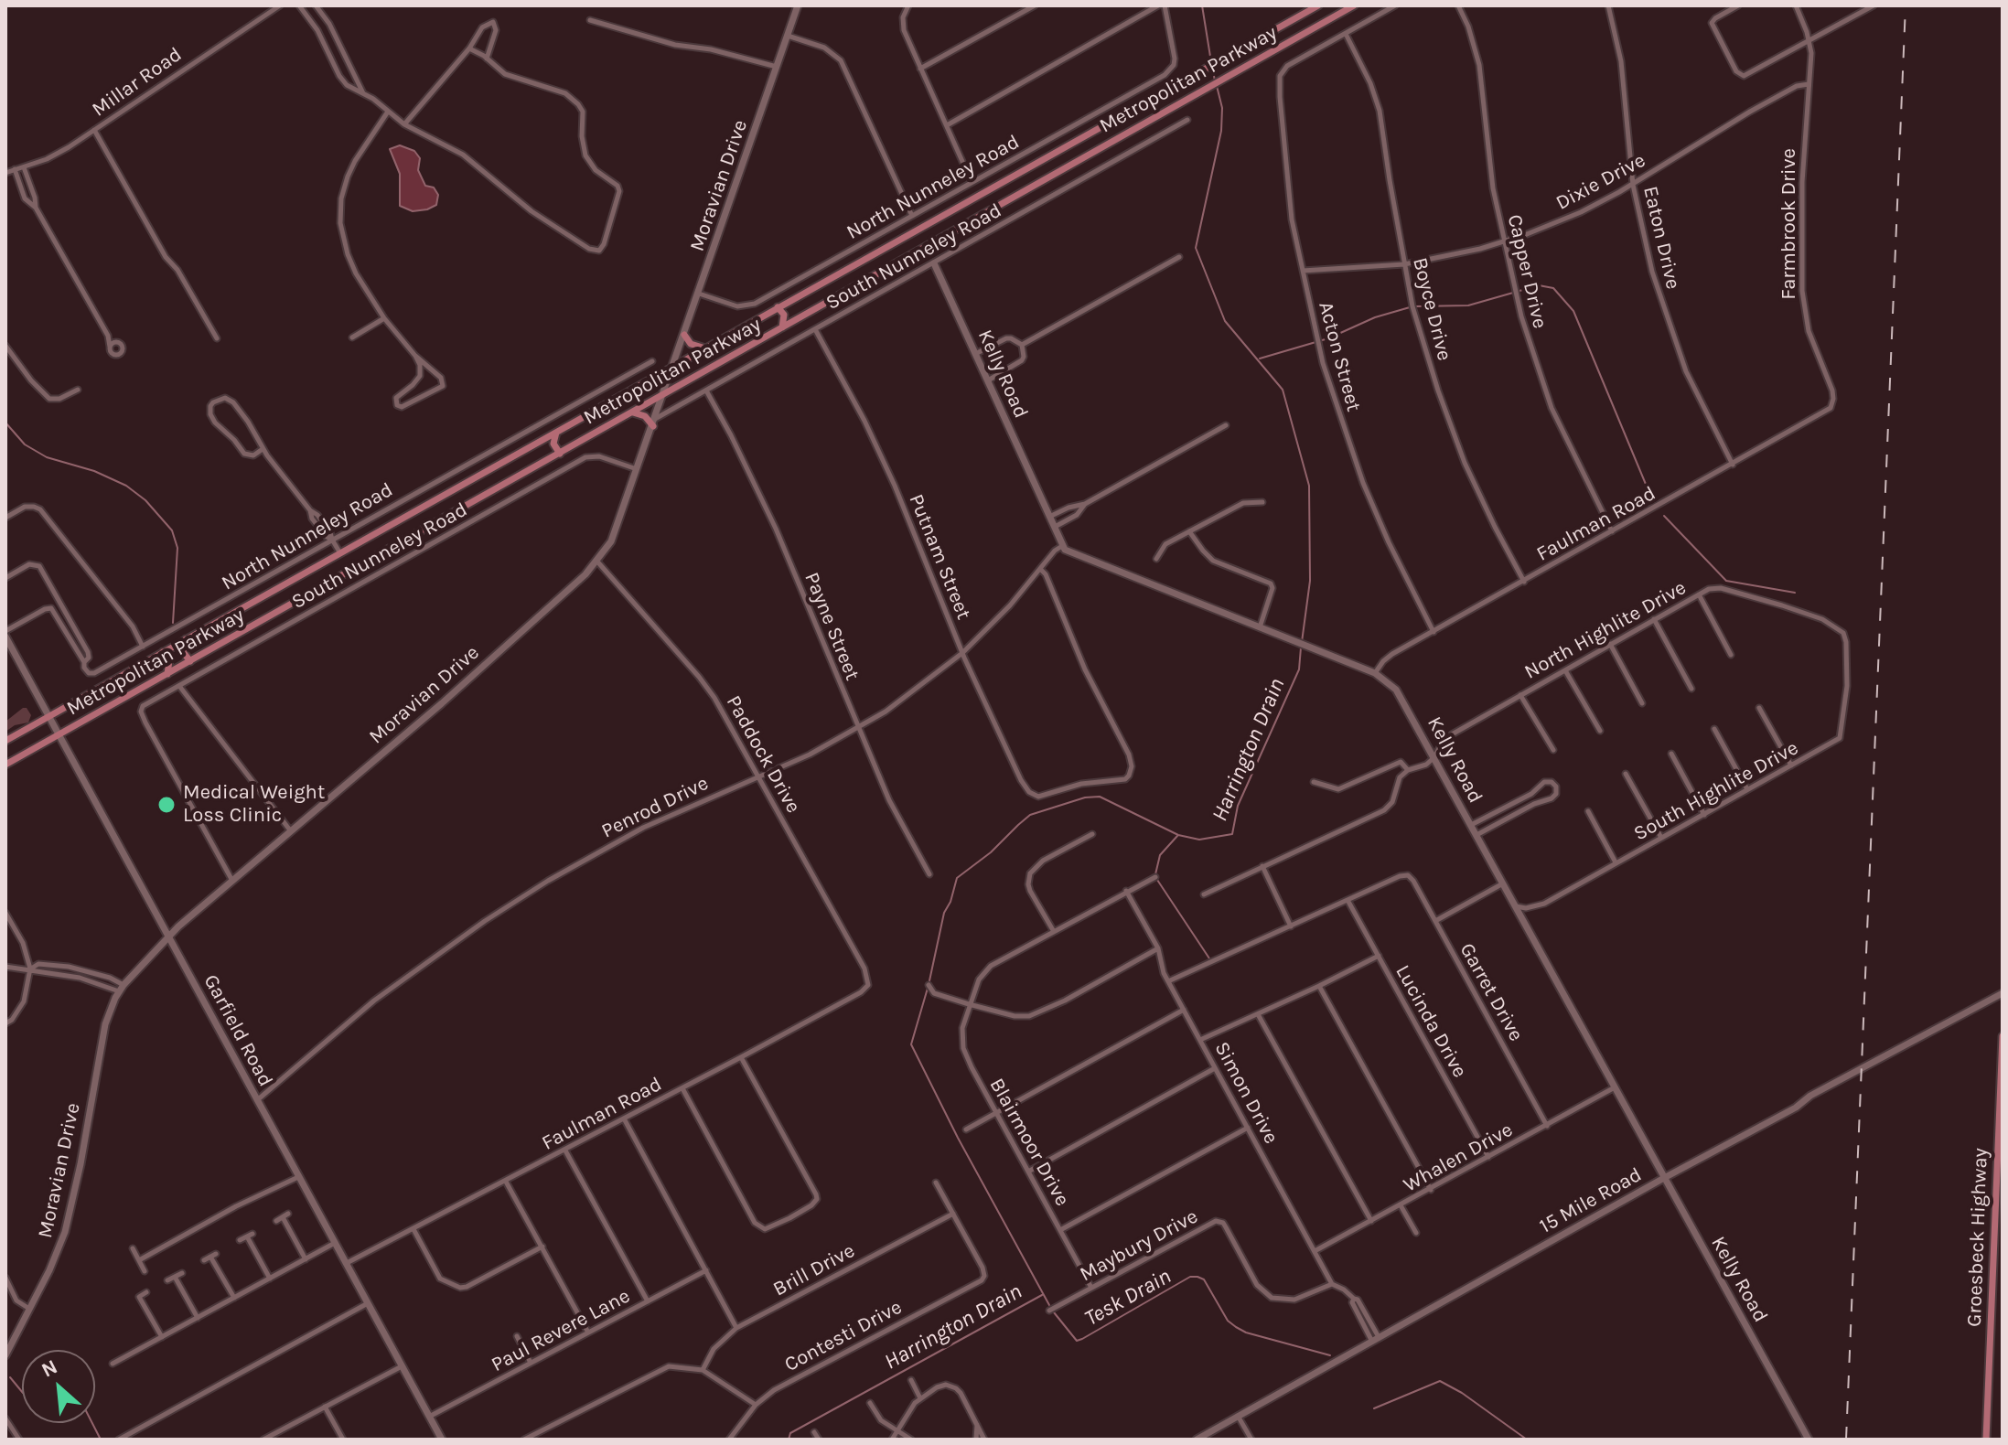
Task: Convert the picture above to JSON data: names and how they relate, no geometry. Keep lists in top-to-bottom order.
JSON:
{
  "streets": {
    "main road": ["Metropolitan Parkway", "Groesbeck Highway"],
    "street": [
      "Millar Road",
      "Dixie Drive",
      "Moravian Drive",
      "North Nunneley Road",
      "Farmbrook Drive",
      "Eaton Drive",
      "South Nunneley Road",
      "Capper Drive",
      "Boyce Drive",
      "Acton Street",
      "Kelly Road",
      "Faulman Road",
      "Putnam Street",
      "Payne Street",
      "North Highlite Drive",
      "Paddock Drive",
      "South Highlite Drive",
      "Penrod Drive",
      "Garret Drive",
      "Lucinda Drive",
      "Garfield Road",
      "Simon Drive",
      "Blairmoor Drive",
      "Whalen Drive",
      "15 Mile Road",
      "Maybury Drive",
      "Brill Drive",
      "Paul Revere Lane",
      "Contesti Drive"
    ]
  },
  "crossings": [
    ["Metropolitan Parkway", "Moravian Drive"],
    ["Metropolitan Parkway", "Garfield Road"],
    ["Dixie Drive", "Farmbrook Drive"],
    ["Dixie Drive", "Eaton Drive"],
    ["Dixie Drive", "Capper Drive"],
    ["Dixie Drive", "Boyce Drive"],
    ["Dixie Drive", "Acton Street"],
    ["Moravian Drive", "North Nunneley Road"],
    ["Moravian Drive", "South Nunneley Road"],
    ["Moravian Drive", "Paddock Drive"],
    ["Moravian Drive", "Garfield Road"],
    ["Farmbrook Drive", "Faulman Road"],
    ["Eaton Drive", "Faulman Road"],
    ["South Nunneley Road", "Kelly Road"],
    ["South Nunneley Road", "Putnam Street"],
    ["South Nunneley Road", "Payne Street"],
    ["Capper Drive", "Faulman Road"],
    ["Boyce Drive", "Acton Street"],
    ["Boyce Drive", "Faulman Road"],
    ["Acton Street", "Faulman Road"],
    ["Kelly Road", "Faulman Road"],
    ["Kelly Road", "North Highlite Drive"],
    ["Kelly Road", "South Highlite Drive"],
    ["Kelly Road", "Penrod Drive"],
    ["Kelly Road", "Whalen Drive"],
    ["Kelly Road", "15 Mile Road"],
    ["Faulman Road", "Paddock Drive"],
    ["Faulman Road", "Garfield Road"],
    ["Putnam Street", "Penrod Drive"],
    ["Payne Street", "Penrod Drive"],
    ["North Highlite Drive", "South Highlite Drive"],
    ["Paddock Drive", "Penrod Drive"],
    ["Penrod Drive", "Garfield Road"],
    ["Garret Drive", "Lucinda Drive"],
    ["Garret Drive", "Whalen Drive"],
    ["Lucinda Drive", "Whalen Drive"],
    ["Garfield Road", "Paul Revere Lane"],
    ["Simon Drive", "Blairmoor Drive"],
    ["Simon Drive", "Whalen Drive"],
    ["Simon Drive", "15 Mile Road"],
    ["Simon Drive", "Maybury Drive"],
    ["Blairmoor Drive", "Maybury Drive"],
    ["Brill Drive", "Contesti Drive"]
  ],
  "water": ["Harrington Drain", "Tesk Drain"],
  "places": ["Medical Weight Loss Clinic"],
  "north": "top left"
}
